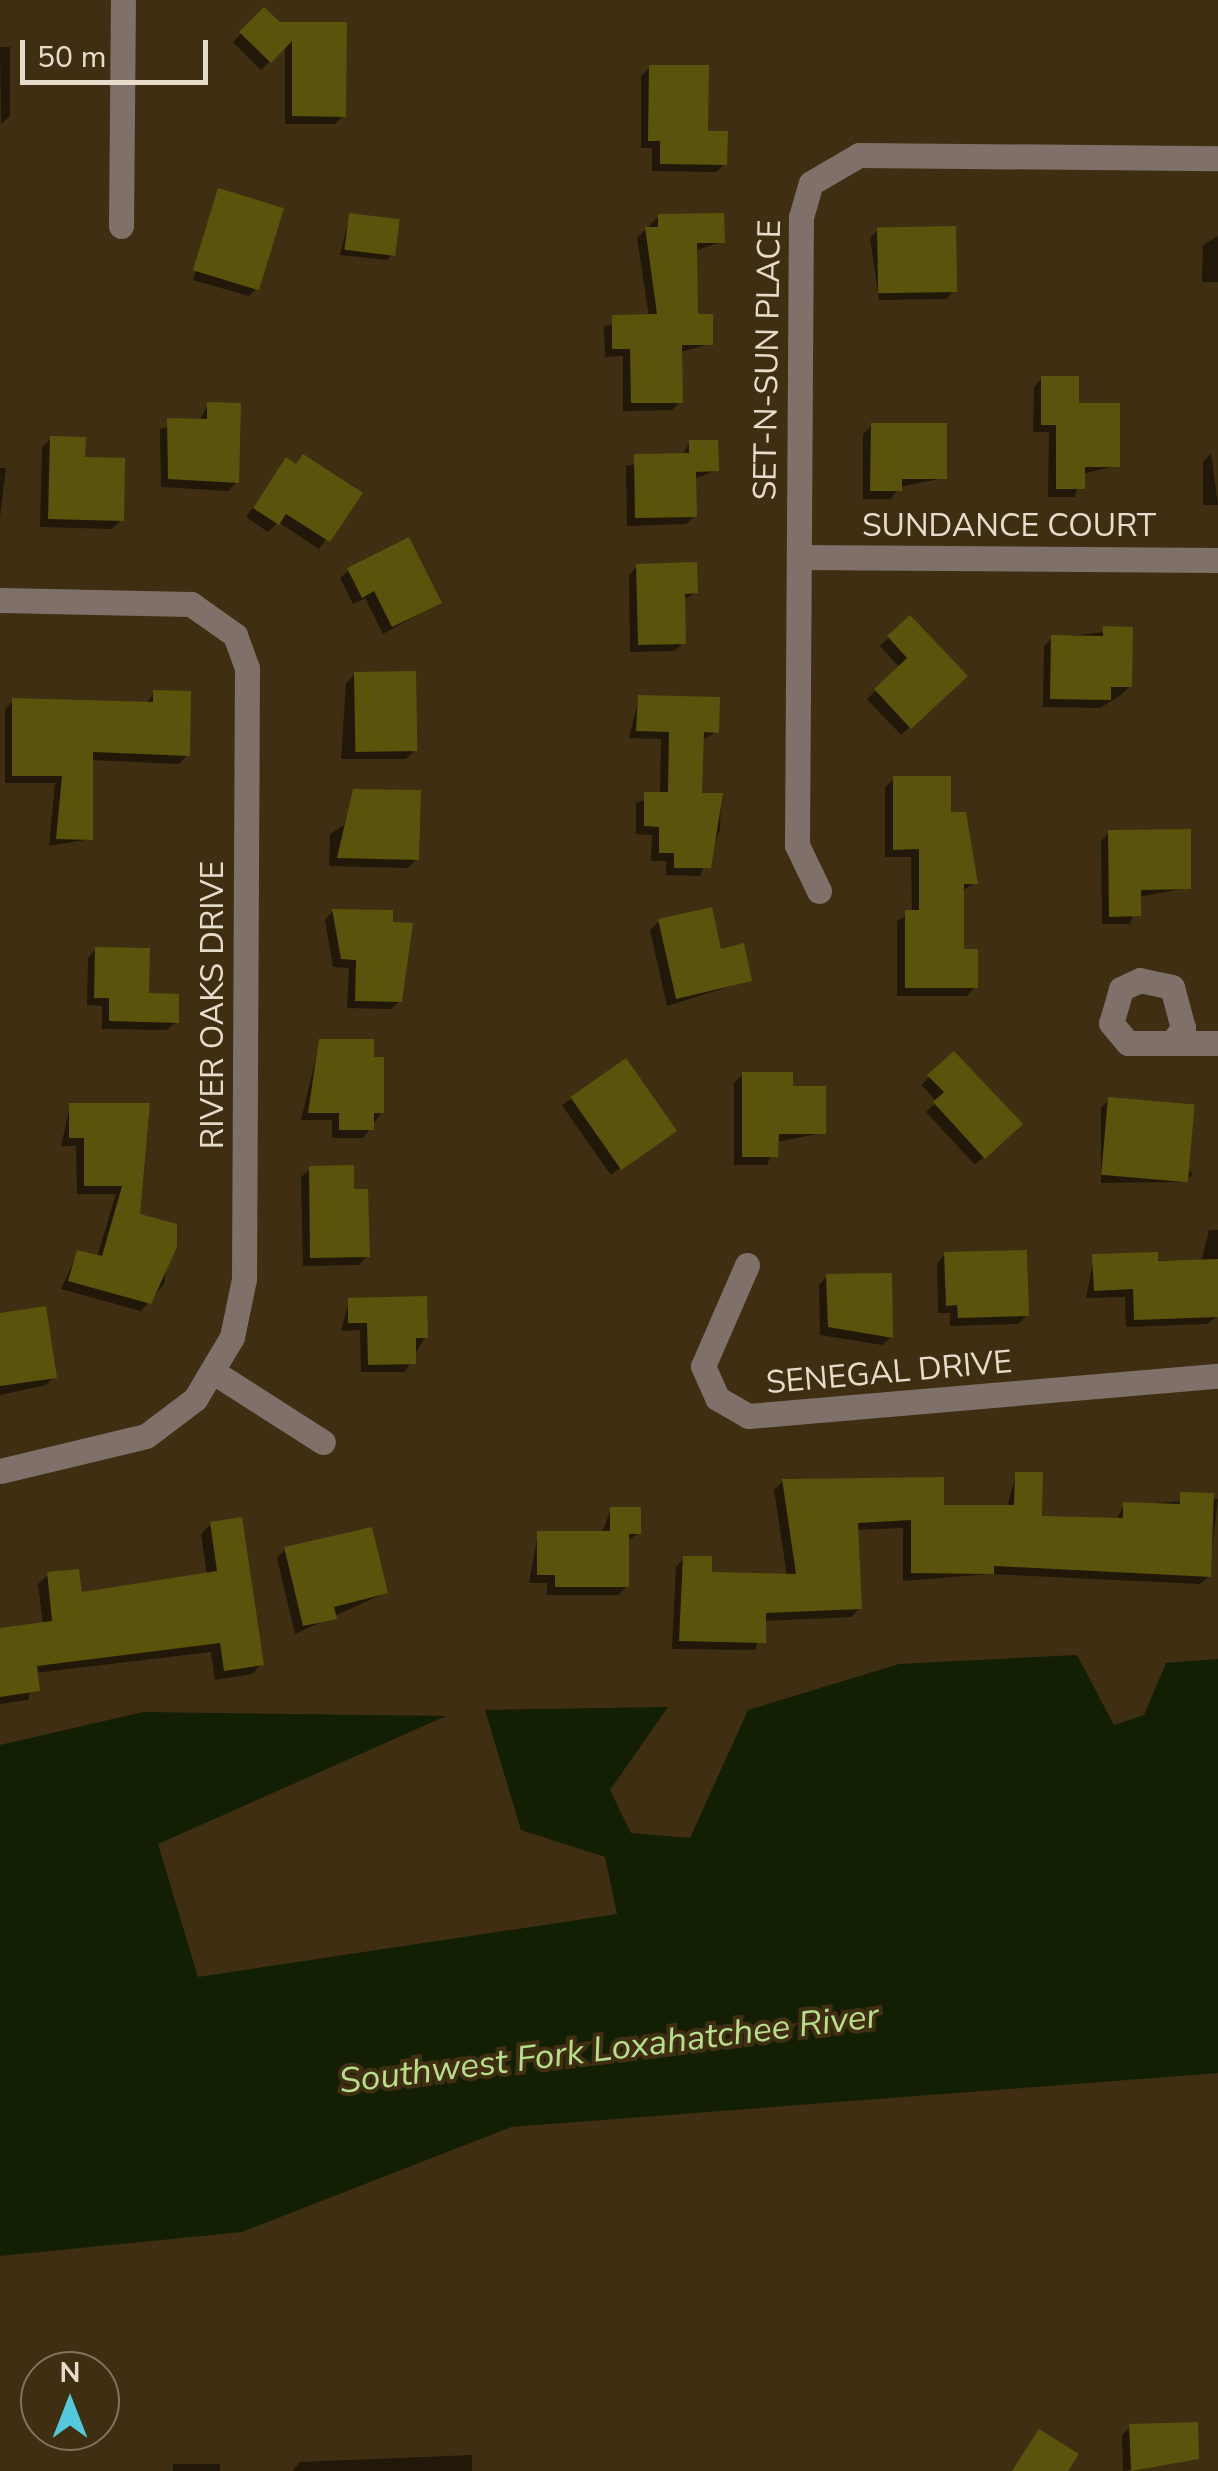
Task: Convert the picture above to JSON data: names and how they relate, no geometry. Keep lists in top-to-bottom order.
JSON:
{
  "streets": {
    "street": [
      "SET-N-SUN PLACE",
      "SUNDANCE COURT",
      "RIVER OAKS DRIVE",
      "SENEGAL DRIVE"
    ]
  },
  "crossings": [
    ["SET-N-SUN PLACE", "SUNDANCE COURT"]
  ],
  "water": ["Southwest Fork Loxahatchee River"],
  "scale_bar": "50 m",
  "north": "top"
}
